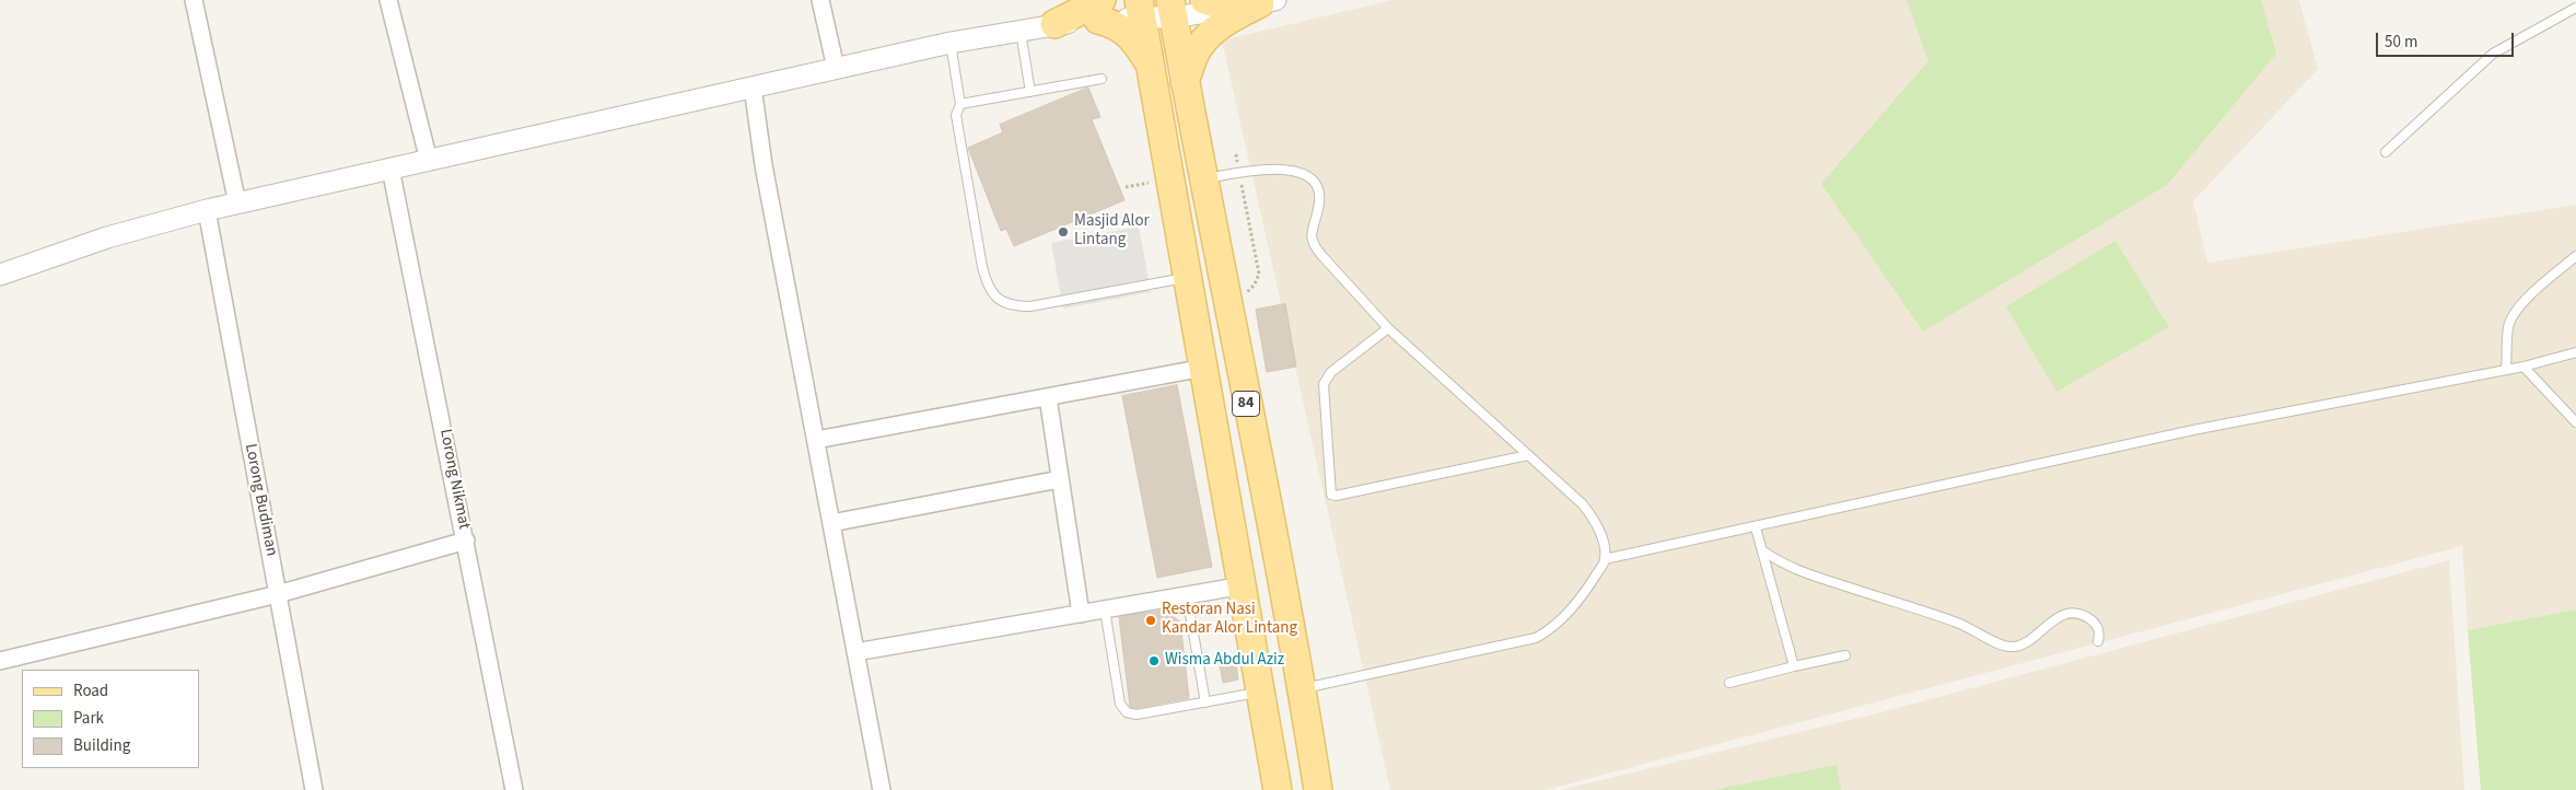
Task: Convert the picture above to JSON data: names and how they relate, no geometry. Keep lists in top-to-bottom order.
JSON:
{
  "streets": {
    "main road": ["84"],
    "street": ["Lorong Nikmat", "Lorong Budiman"]
  },
  "places": ["Masjid Alor Lintang", "Restoran Nasi Kandar Alor Lintang", "Wisma Abdul Aziz"],
  "legend": ["Road", "Park", "Building"],
  "scale_bar": "50 m"
}
